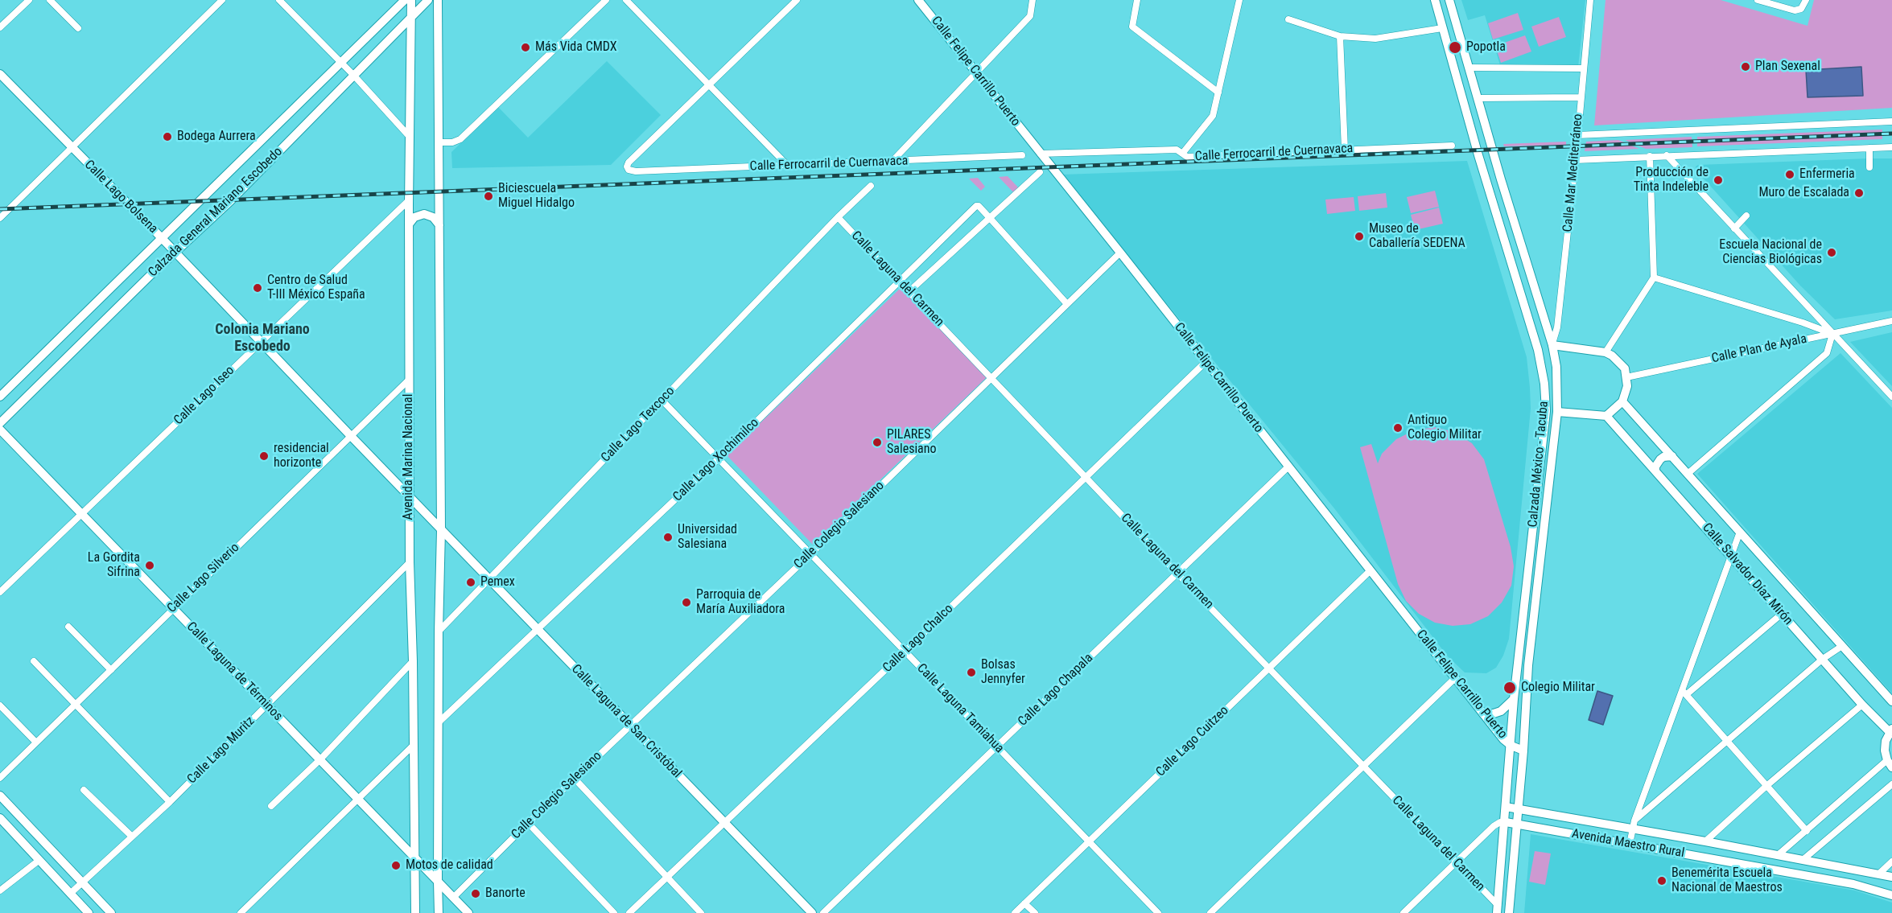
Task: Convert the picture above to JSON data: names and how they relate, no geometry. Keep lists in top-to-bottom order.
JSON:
{
  "streets": {
    "main road": [
      "Calle Felipe Carrillo Puerto",
      "Calle Lago Bolsena",
      "Calzada General Mariano Escobedo",
      "Avenida Marina Nacional",
      "Calzada México - Tacuba",
      "Calle Salvador Díaz Mirón",
      "Calle Laguna de Términos",
      "Calle Laguna de San Cristóbal",
      "Avenida Maestro Rural"
    ],
    "street": [
      "Calle Ferrocarril de Cuernavaca",
      "Calle Mar Mediterráneo",
      "Calle Laguna del Carmen",
      "Calle Plan de Ayala",
      "Calle Lago Iseo",
      "Calle Lago Texcoco",
      "Calle Lago Xochimilco",
      "Calle Colegio Salesiano",
      "Calle Lago Silverio",
      "Calle Lago Chalco",
      "Calle Lago Chapala",
      "Calle Laguna Tamiahua",
      "Calle Lago Cuitzeo",
      "Calle Lago Muritz"
    ]
  },
  "crossings": [
    ["Calle Felipe Carrillo Puerto", "Calle Ferrocarril de Cuernavaca"],
    ["Calle Felipe Carrillo Puerto", "Calzada México - Tacuba"],
    ["Calle Felipe Carrillo Puerto", "Calle Colegio Salesiano"],
    ["Calle Felipe Carrillo Puerto", "Calle Lago Chalco"],
    ["Calle Felipe Carrillo Puerto", "Calle Lago Chapala"],
    ["Calle Felipe Carrillo Puerto", "Calle Lago Cuitzeo"],
    ["Calle Mar Mediterráneo", "Calzada México - Tacuba"],
    ["Calle Lago Bolsena", "Calzada General Mariano Escobedo"],
    ["Calle Lago Bolsena", "Calle Lago Iseo"],
    ["Calle Lago Bolsena", "Avenida Marina Nacional"],
    ["Calle Lago Bolsena", "Calle Lago Silverio"],
    ["Calle Lago Bolsena", "Calle Laguna de San Cristóbal"],
    ["Calzada General Mariano Escobedo", "Avenida Marina Nacional"],
    ["Calle Laguna del Carmen", "Calle Lago Texcoco"],
    ["Calle Laguna del Carmen", "Calle Lago Xochimilco"],
    ["Calle Laguna del Carmen", "Calzada México - Tacuba"],
    ["Calle Laguna del Carmen", "Calle Colegio Salesiano"],
    ["Calle Laguna del Carmen", "Calle Lago Chalco"],
    ["Calle Laguna del Carmen", "Calle Lago Chapala"],
    ["Calle Laguna del Carmen", "Calle Lago Cuitzeo"],
    ["Calle Lago Iseo", "Avenida Marina Nacional"],
    ["Calle Lago Iseo", "Calle Laguna de Términos"],
    ["Calle Lago Texcoco", "Calle Laguna Tamiahua"],
    ["Calle Lago Texcoco", "Calle Laguna de San Cristóbal"],
    ["Avenida Marina Nacional", "Calle Lago Silverio"],
    ["Avenida Marina Nacional", "Calle Laguna de Términos"],
    ["Avenida Marina Nacional", "Calle Lago Muritz"],
    ["Calle Lago Xochimilco", "Calle Laguna Tamiahua"],
    ["Calle Lago Xochimilco", "Calle Laguna de San Cristóbal"],
    ["Calzada México - Tacuba", "Avenida Maestro Rural"],
    ["Calle Colegio Salesiano", "Calle Laguna de Términos"],
    ["Calle Colegio Salesiano", "Calle Laguna Tamiahua"],
    ["Calle Colegio Salesiano", "Calle Laguna de San Cristóbal"],
    ["Calle Lago Silverio", "Calle Laguna de Términos"],
    ["Calle Lago Chalco", "Calle Laguna Tamiahua"],
    ["Calle Lago Chalco", "Calle Laguna de San Cristóbal"],
    ["Calle Laguna de Términos", "Calle Lago Muritz"],
    ["Calle Lago Chapala", "Calle Laguna Tamiahua"],
    ["Calle Laguna Tamiahua", "Calle Lago Cuitzeo"]
  ],
  "districts": ["Colonia Mariano Escobedo"],
  "places": [
    "Más Vida CMDX",
    "Popotla",
    "Plan Sexenal",
    "Bodega Aurrera",
    "Enfermeria",
    "Producción de Tinta Indeleble",
    "Muro de Escalada",
    "Biciescuela Miguel Hidalgo",
    "Museo de Caballería SEDENA",
    "Escuela Nacional de Ciencias Biológicas",
    "Centro de Salud T-III México España",
    "Antiguo Colegio Militar",
    "PILARES Salesiano",
    "residencial horizonte",
    "Universidad Salesiana",
    "La Gordita Sifrina",
    "Pemex",
    "Parroquia de María Auxiliadora",
    "Bolsas Jennyfer",
    "Colegio Militar",
    "Motos de calidad",
    "Benemérita Escuela Nacional de Maestros",
    "Banorte"
  ]
}
